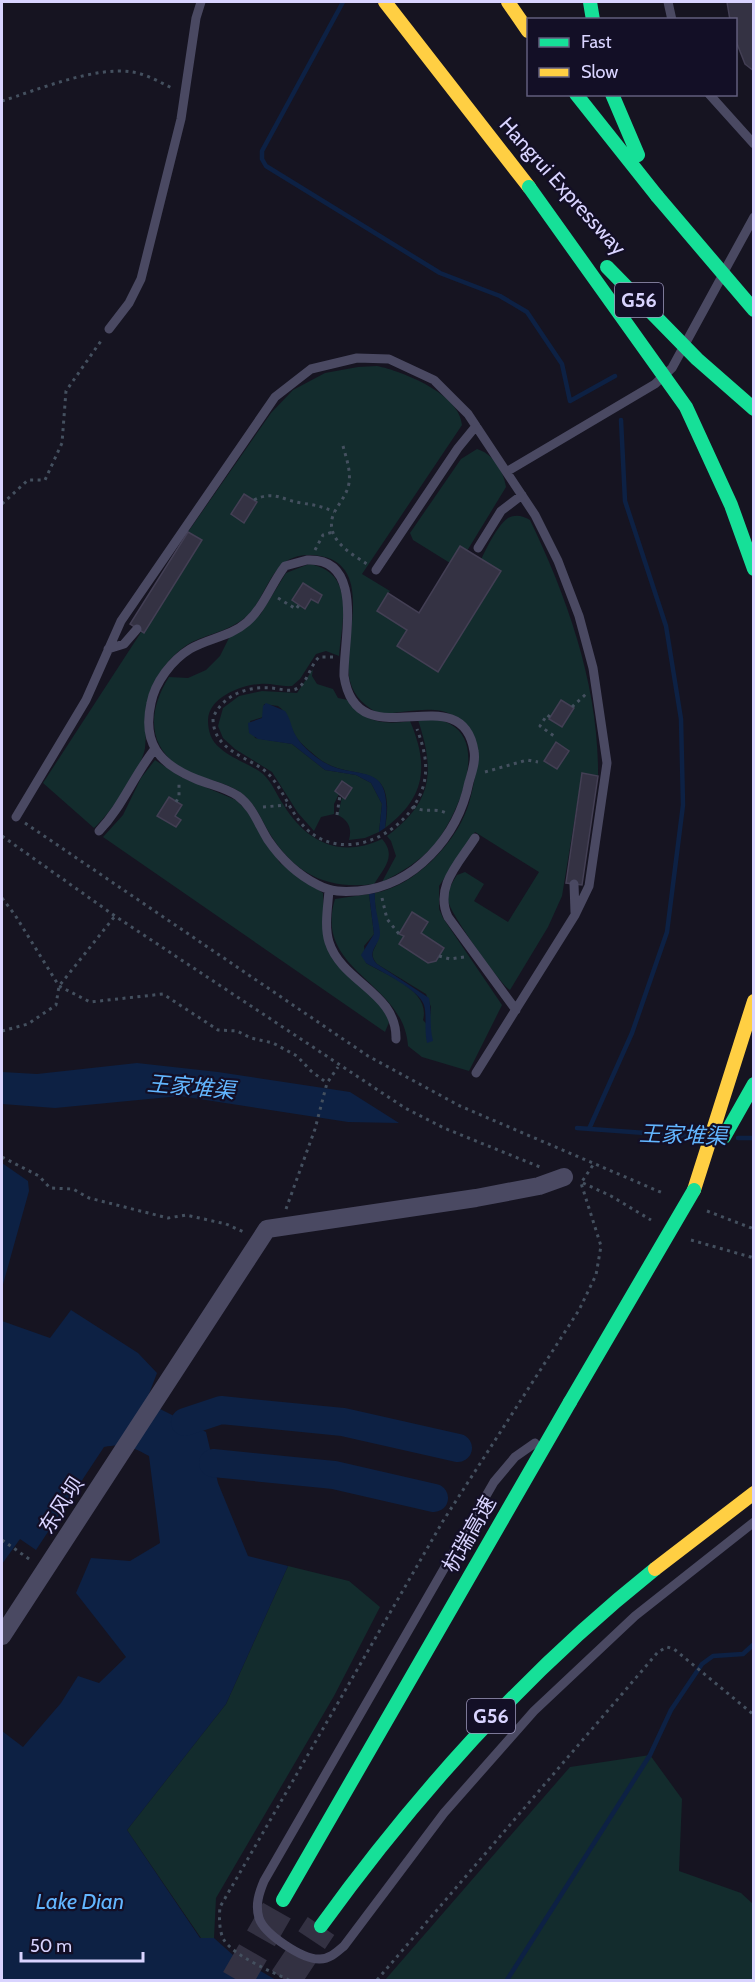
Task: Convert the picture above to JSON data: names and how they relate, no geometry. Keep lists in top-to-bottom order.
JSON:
{
  "streets": {
    "highway": ["Hangrui Expressway", "G56", "杭瑞高速"],
    "street": ["东风坝"]
  },
  "water": ["王家堆渠", "Lake Dian"],
  "legend": ["Fast", "Slow"],
  "scale_bar": "50 m"
}
